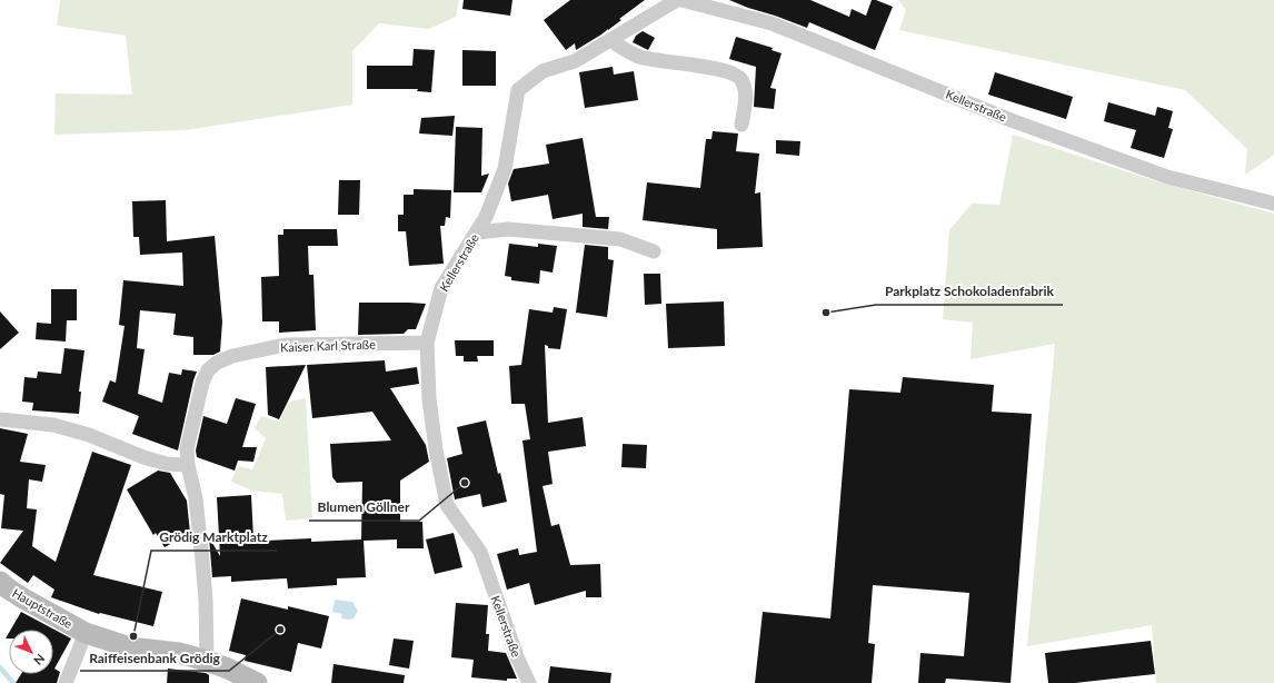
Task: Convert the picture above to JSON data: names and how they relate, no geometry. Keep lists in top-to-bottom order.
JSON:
{
  "streets": {
    "main road": ["Hauptstraße"],
    "street": ["Kellerstraße", "Kaiser Karl Straße"]
  },
  "crossings": [
    ["Kellerstraße", "Kaiser Karl Straße"],
    ["Kaiser Karl Straße", "Hauptstraße"]
  ],
  "places": [
    "Parkplatz Schokoladenfabrik",
    "Blumen Göllner",
    "Raiffeisenbank Grödig",
    "Grödig Marktplatz"
  ],
  "north": "bottom right"
}
